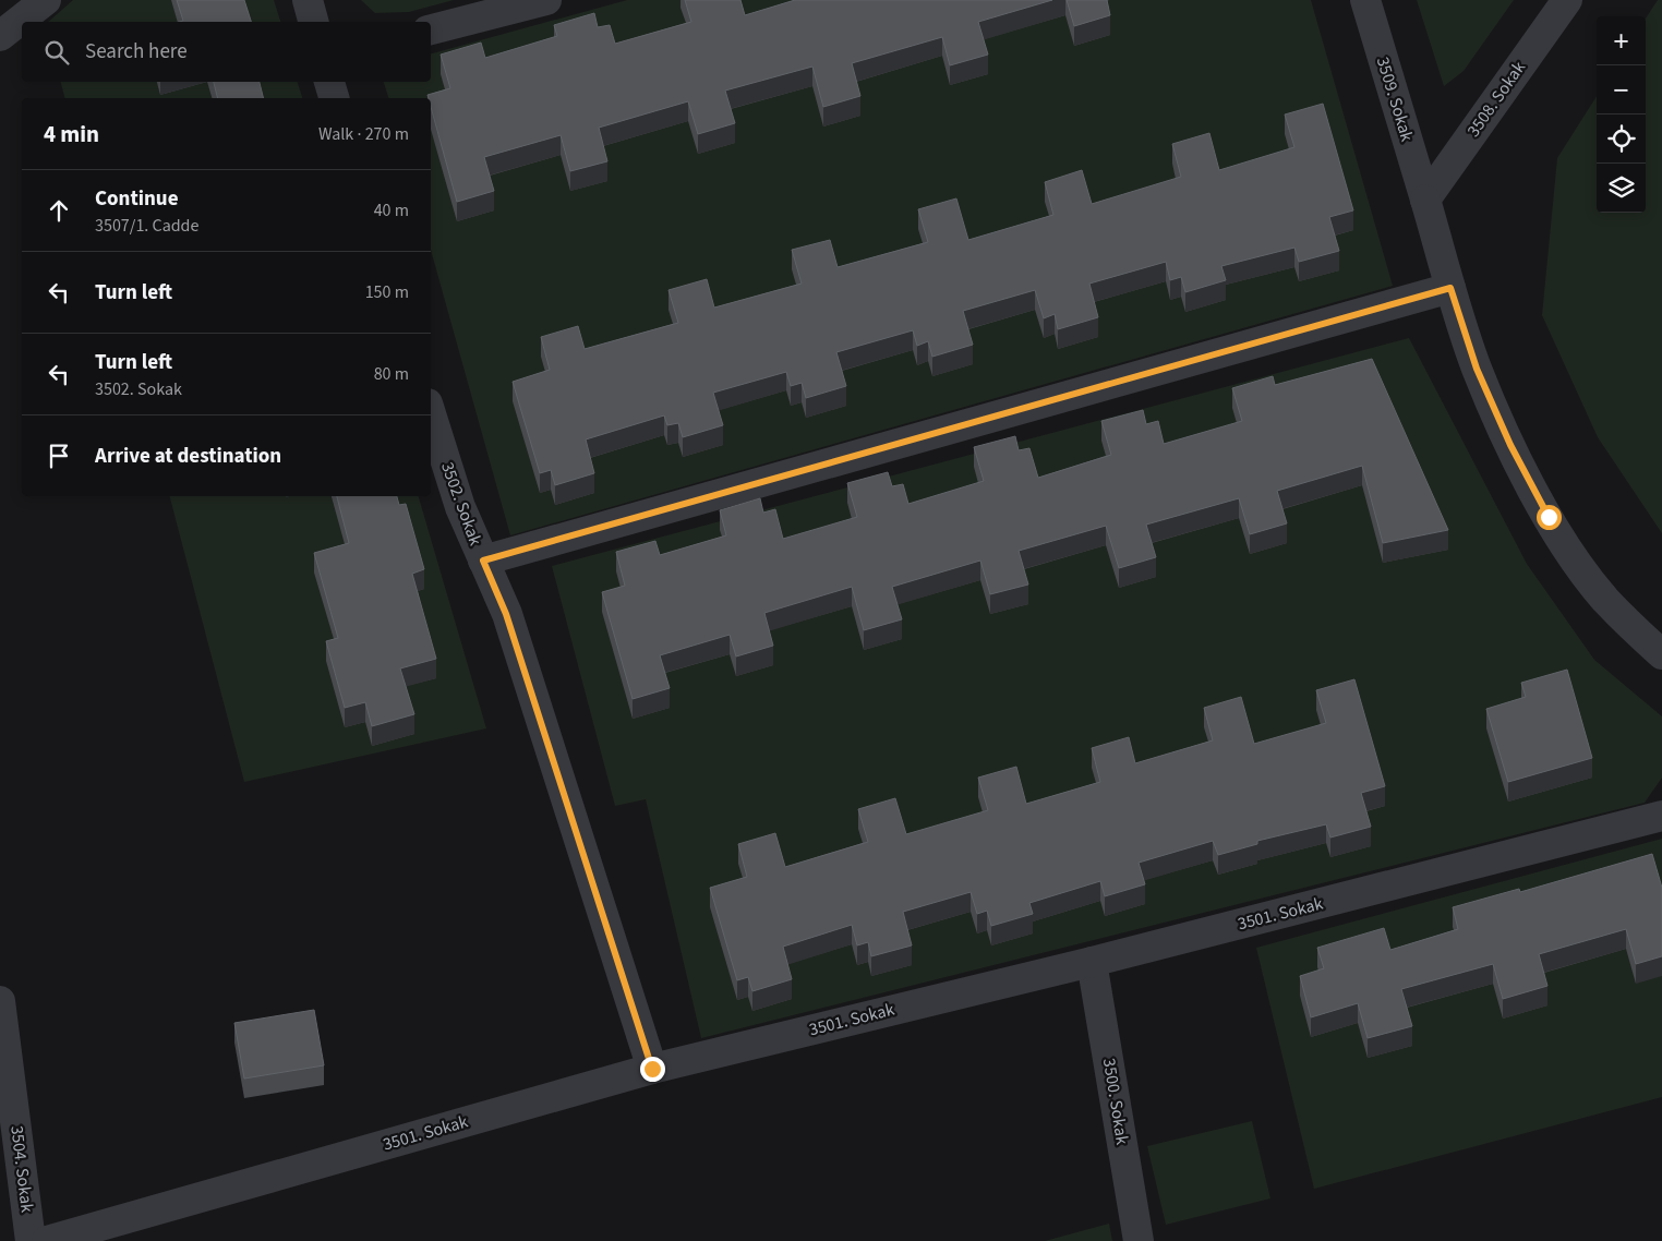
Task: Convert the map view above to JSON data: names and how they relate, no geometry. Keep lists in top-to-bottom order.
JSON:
{
  "streets": {
    "street": [
      "3509. Sokak",
      "3508. Sokak",
      "3502. Sokak",
      "3501. Sokak",
      "3500. Sokak",
      "3504. Sokak"
    ]
  },
  "crossings": [
    ["3509. Sokak", "3508. Sokak"],
    ["3502. Sokak", "3501. Sokak"],
    ["3501. Sokak", "3500. Sokak"]
  ],
  "page": {
    "map_buttons": ["+", "−"],
    "search": "Search here",
    "heading": ["4 min", "Walk · 270 m"],
    "list": [
      ["Continue", "3507/1. Cadde", "40 m"],
      ["Turn left", "150 m"],
      ["Turn left", "3502. Sokak", "80 m"],
      "Arrive at destination"
    ]
  }
}
